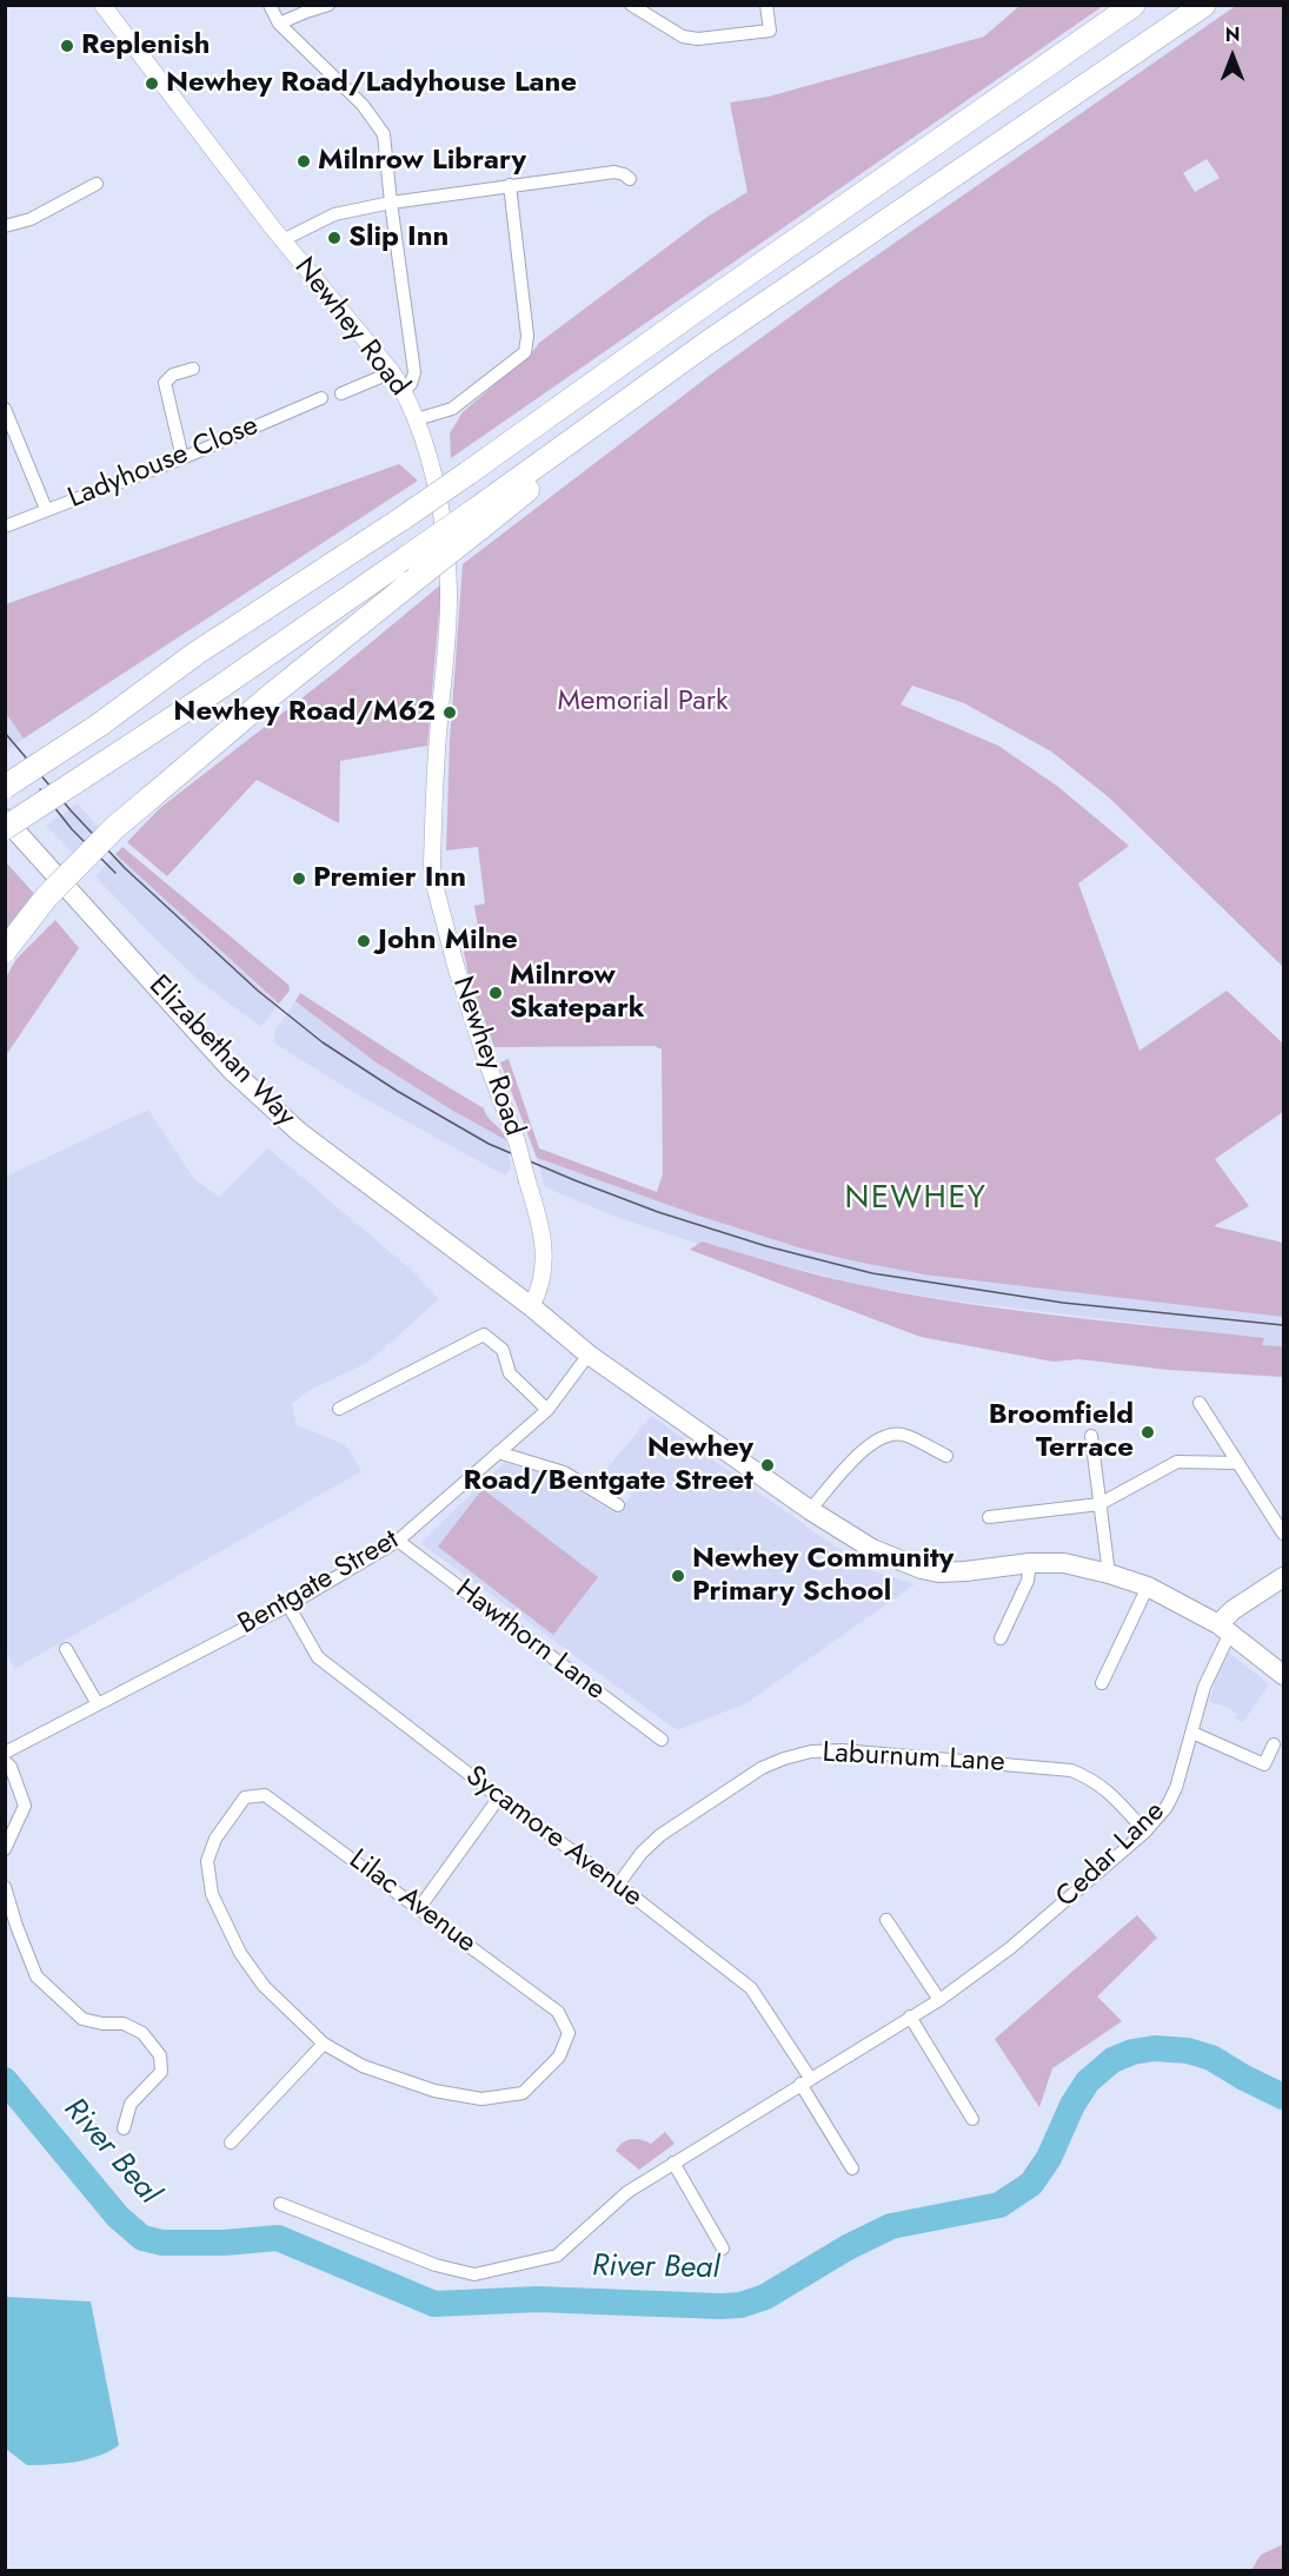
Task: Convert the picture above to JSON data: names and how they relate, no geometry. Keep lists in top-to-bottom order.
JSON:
{
  "streets": {
    "main road": ["Elizabethan Way"],
    "street": [
      "Newhey Road",
      "Ladyhouse Close",
      "Bentgate Street",
      "Hawthorn Lane",
      "Laburnum Lane",
      "Sycamore Avenue",
      "Cedar Lane",
      "Lilac Avenue"
    ]
  },
  "crossings": [
    ["Newhey Road", "Elizabethan Way"],
    ["Bentgate Street", "Hawthorn Lane"],
    ["Bentgate Street", "Sycamore Avenue"],
    ["Laburnum Lane", "Sycamore Avenue"],
    ["Laburnum Lane", "Cedar Lane"],
    ["Sycamore Avenue", "Cedar Lane"]
  ],
  "districts": ["NEWHEY"],
  "water": ["River Beal"],
  "parks": ["Memorial Park"],
  "places": [
    "Replenish",
    "Newhey Road/Ladyhouse Lane",
    "Milnrow Library",
    "Slip Inn",
    "Newhey Road/M62",
    "Premier Inn",
    "John Milne",
    "Milnrow Skatepark",
    "Broomfield Terrace",
    "Newhey Road/Bentgate Street",
    "Newhey Community Primary School"
  ],
  "north": "top"
}
